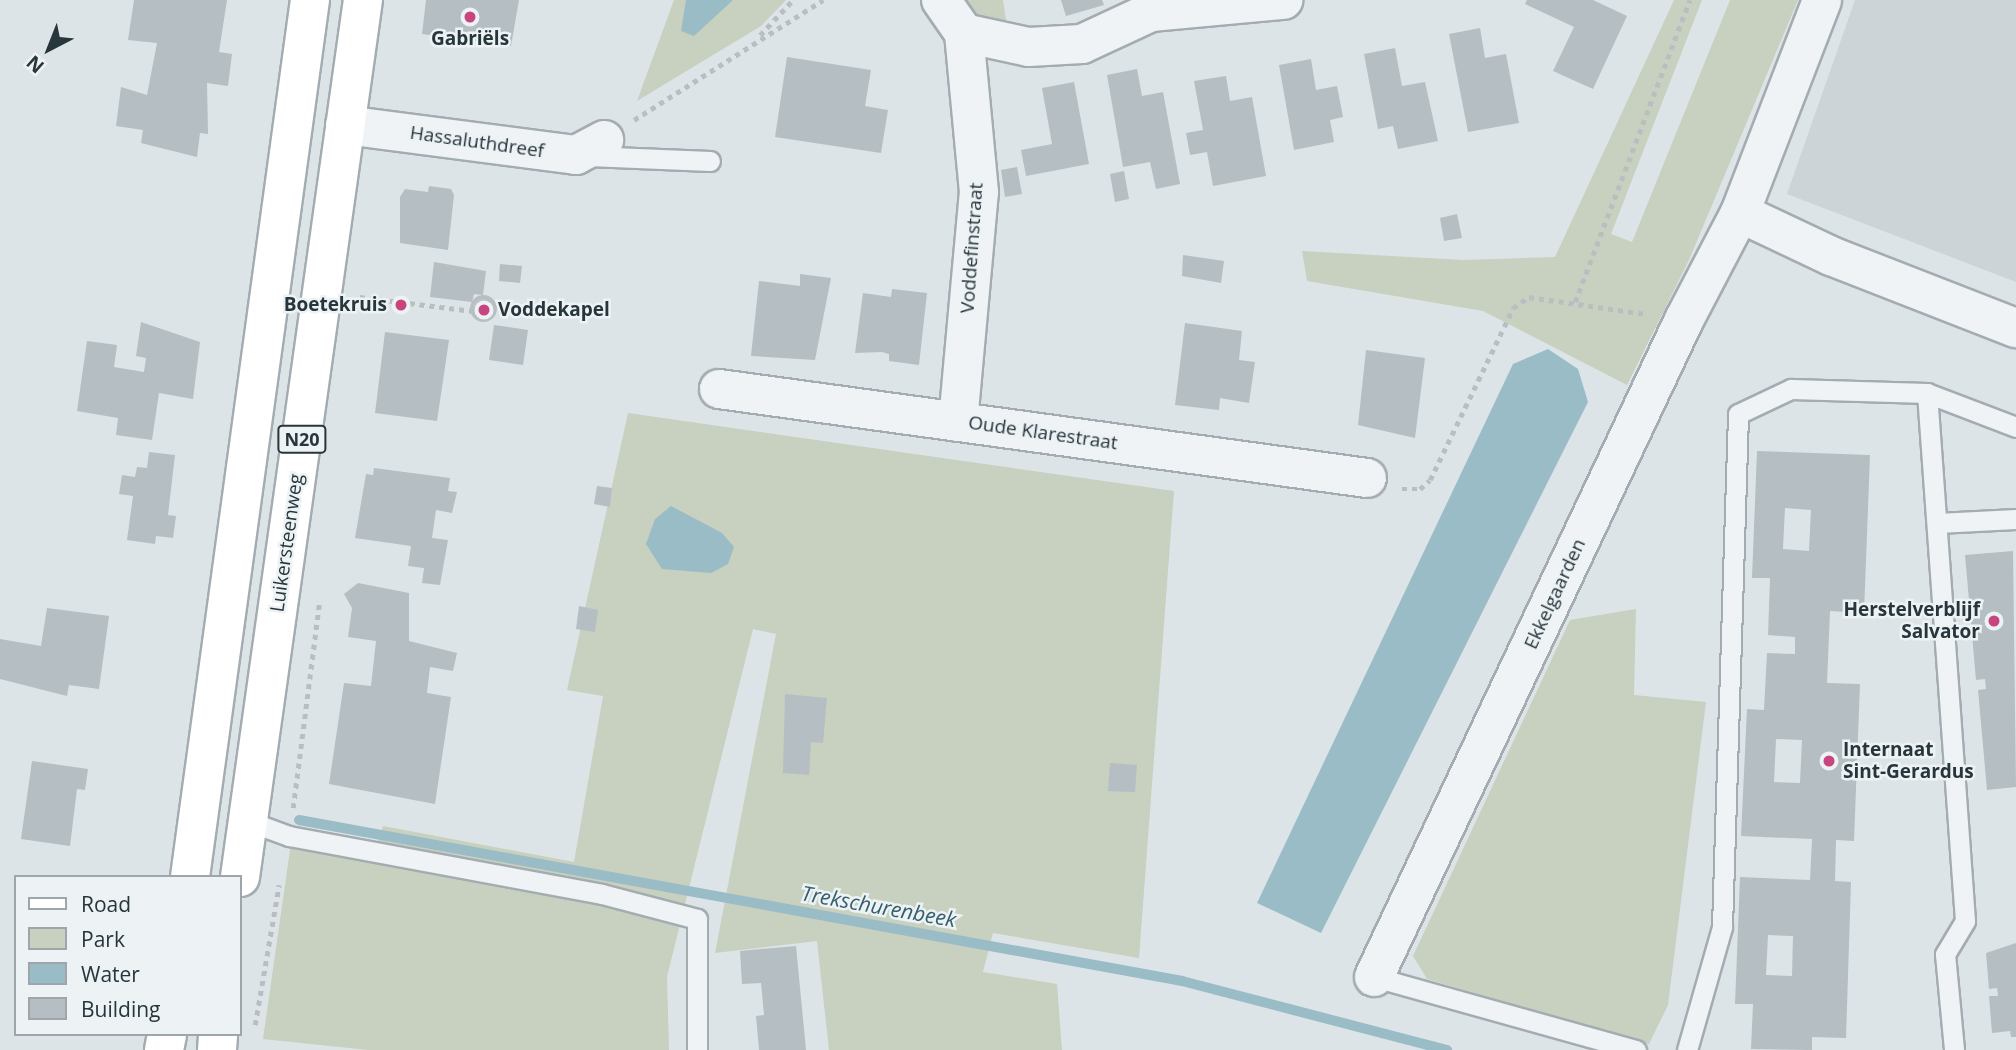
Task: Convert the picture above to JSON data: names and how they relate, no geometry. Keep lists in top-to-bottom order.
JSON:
{
  "streets": {
    "main road": ["N20", "Luikersteenweg"],
    "street": [
      "Hassaluthdreef",
      "Voddefinstraat",
      "Oude Klarestraat",
      "Ekkelgaarden"
    ]
  },
  "crossings": [
    ["Hassaluthdreef", "Luikersteenweg"],
    ["Voddefinstraat", "Oude Klarestraat"]
  ],
  "water": ["Trekschurenbeek"],
  "places": [
    "Gabriëls",
    "Boetekruis",
    "Voddekapel",
    "Herstelverblijf Salvator",
    "Internaat Sint-Gerardus"
  ],
  "legend": [
    "Road",
    "Park",
    "Water",
    "Building"
  ],
  "north": "bottom left"
}
